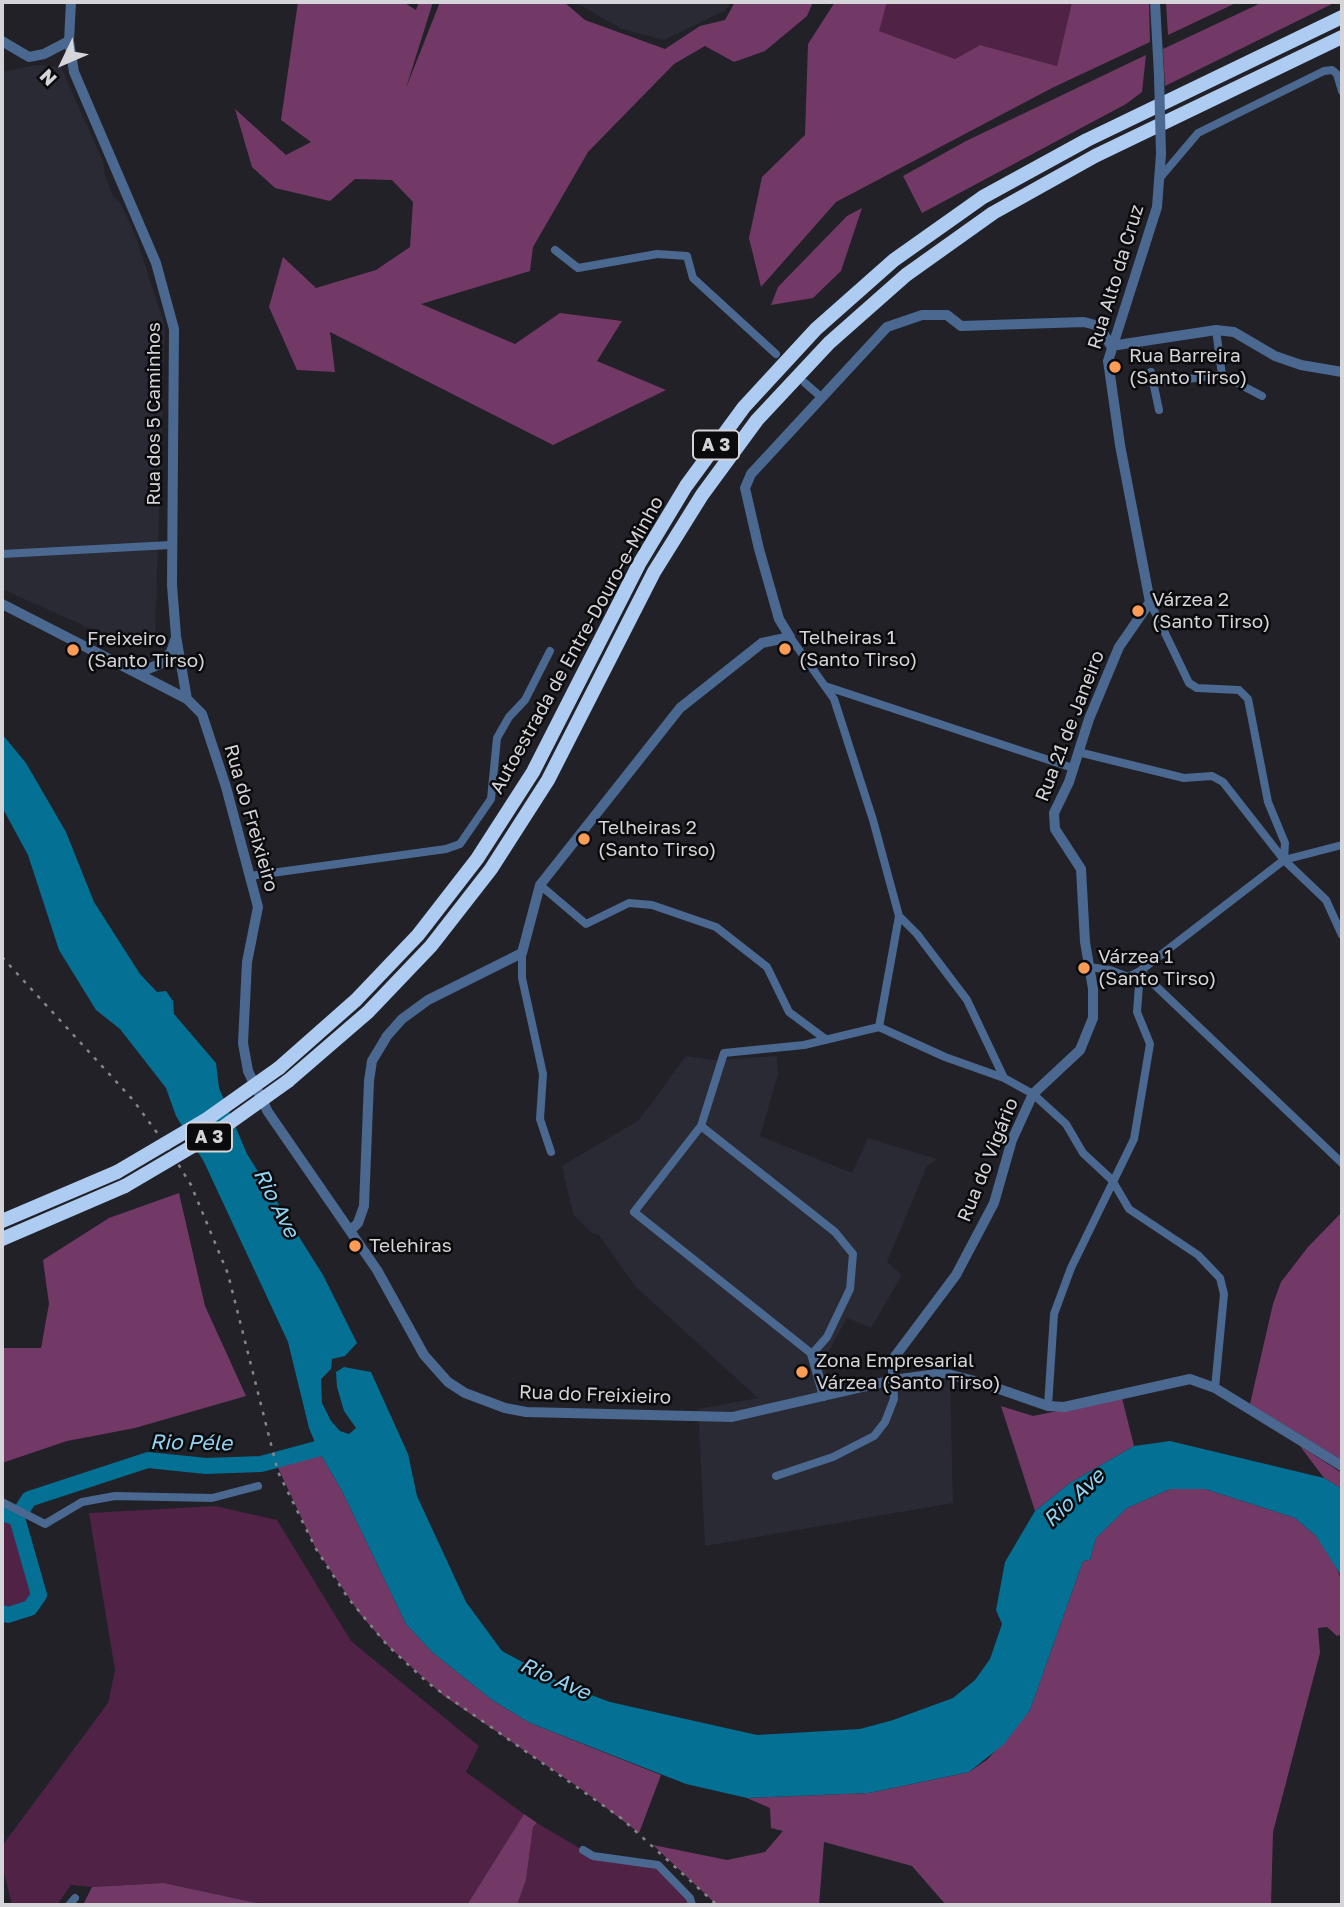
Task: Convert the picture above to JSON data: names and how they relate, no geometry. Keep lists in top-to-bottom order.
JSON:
{
  "streets": {
    "highway": ["A 3", "Autoestrada de Entre-Douro-e-Minho"],
    "street": [
      "Rua Alto da Cruz",
      "Rua dos 5 Caminhos",
      "Rua 21 de Janeiro",
      "Rua do Freixieiro",
      "Rua do Vigário"
    ]
  },
  "crossings": [
    ["Rua Alto da Cruz", "Rua 21 de Janeiro"],
    ["Rua dos 5 Caminhos", "Rua do Freixieiro"],
    ["Rua 21 de Janeiro", "Rua do Vigário"],
    ["Rua do Freixieiro", "Rua do Vigário"]
  ],
  "water": ["Rio Ave", "Rio Péle"],
  "places": [
    "Rua Barreira (Santo Tirso)",
    "Várzea 2 (Santo Tirso)",
    "Telheiras 1 (Santo Tirso)",
    "Freixeiro (Santo Tirso)",
    "Telheiras 2 (Santo Tirso)",
    "Várzea 1 (Santo Tirso)",
    "Telehiras",
    "Zona Empresarial Várzea (Santo Tirso)"
  ],
  "north": "bottom left"
}
